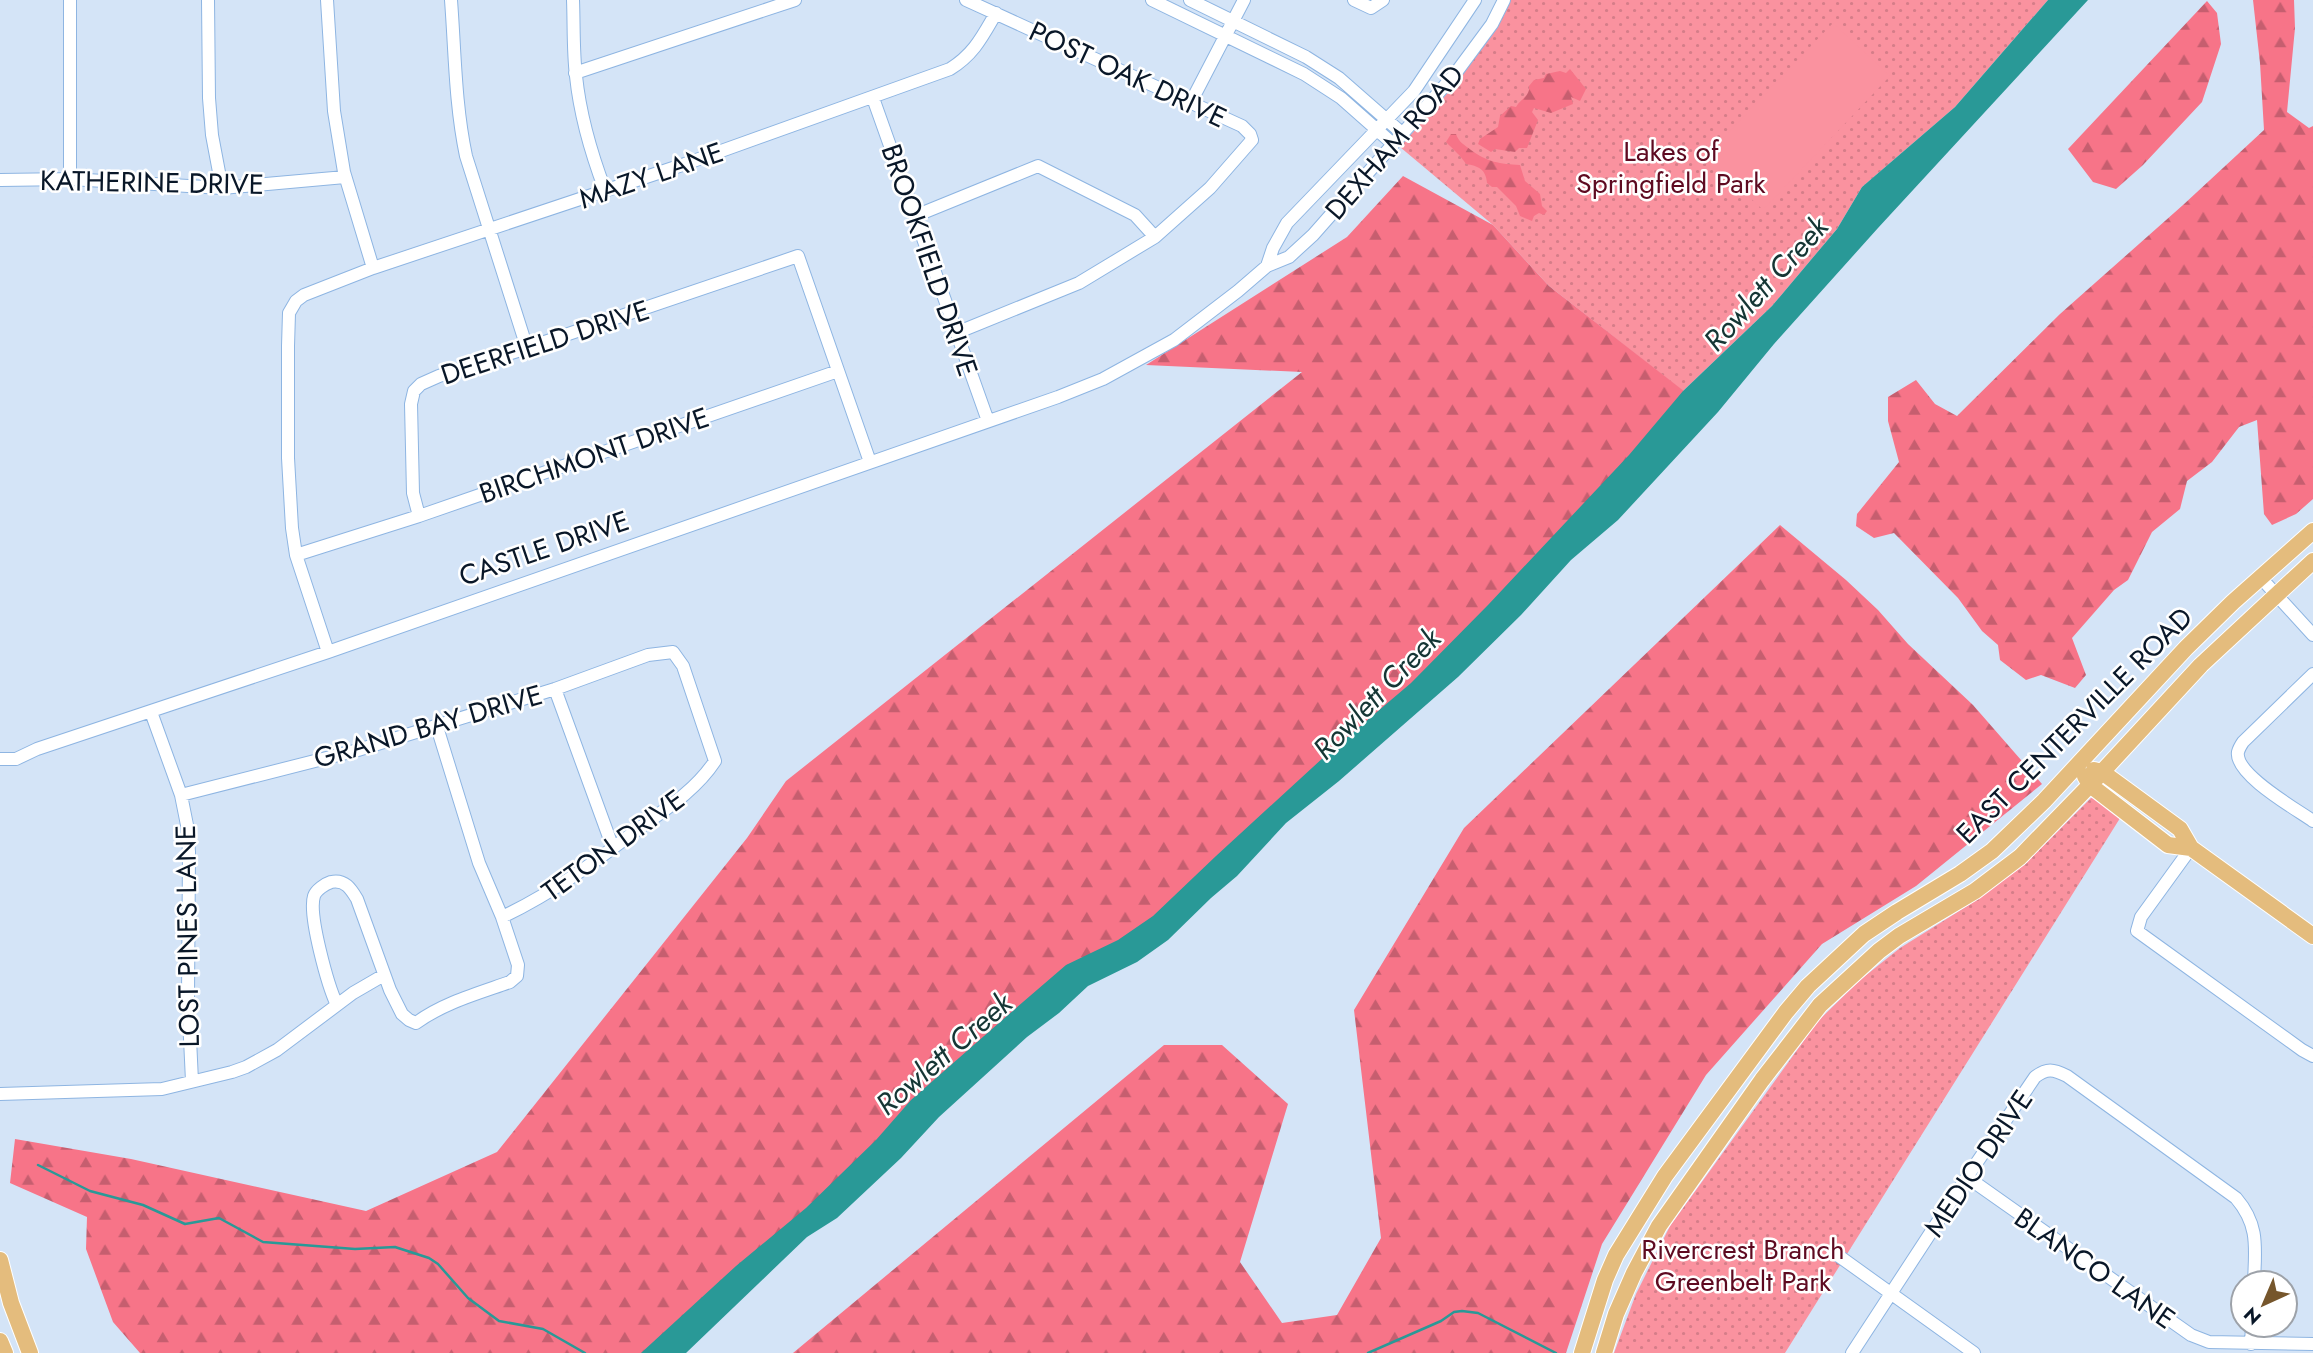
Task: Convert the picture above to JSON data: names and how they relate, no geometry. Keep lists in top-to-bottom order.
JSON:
{
  "streets": {
    "main road": ["EAST CENTERVILLE ROAD"],
    "street": [
      "POST OAK DRIVE",
      "DEXHAM ROAD",
      "MAZY LANE",
      "KATHERINE DRIVE",
      "BROOKFIELD DRIVE",
      "DEERFIELD DRIVE",
      "BIRCHMONT DRIVE",
      "CASTLE DRIVE",
      "GRAND BAY DRIVE",
      "TETON DRIVE",
      "LOST PINES LANE",
      "MEDIO DRIVE",
      "BLANCO LANE"
    ]
  },
  "crossings": [
    ["POST OAK DRIVE", "MAZY LANE"],
    ["DEXHAM ROAD", "CASTLE DRIVE"],
    ["MAZY LANE", "BROOKFIELD DRIVE"],
    ["MAZY LANE", "BIRCHMONT DRIVE"],
    ["BROOKFIELD DRIVE", "CASTLE DRIVE"],
    ["DEERFIELD DRIVE", "BIRCHMONT DRIVE"],
    ["CASTLE DRIVE", "LOST PINES LANE"],
    ["GRAND BAY DRIVE", "TETON DRIVE"],
    ["GRAND BAY DRIVE", "LOST PINES LANE"],
    ["MEDIO DRIVE", "BLANCO LANE"]
  ],
  "water": ["Rowlett Creek"],
  "parks": ["Lakes of Springfield Park", "Rivercrest Branch Greenbelt Park"],
  "north": "bottom left"
}
